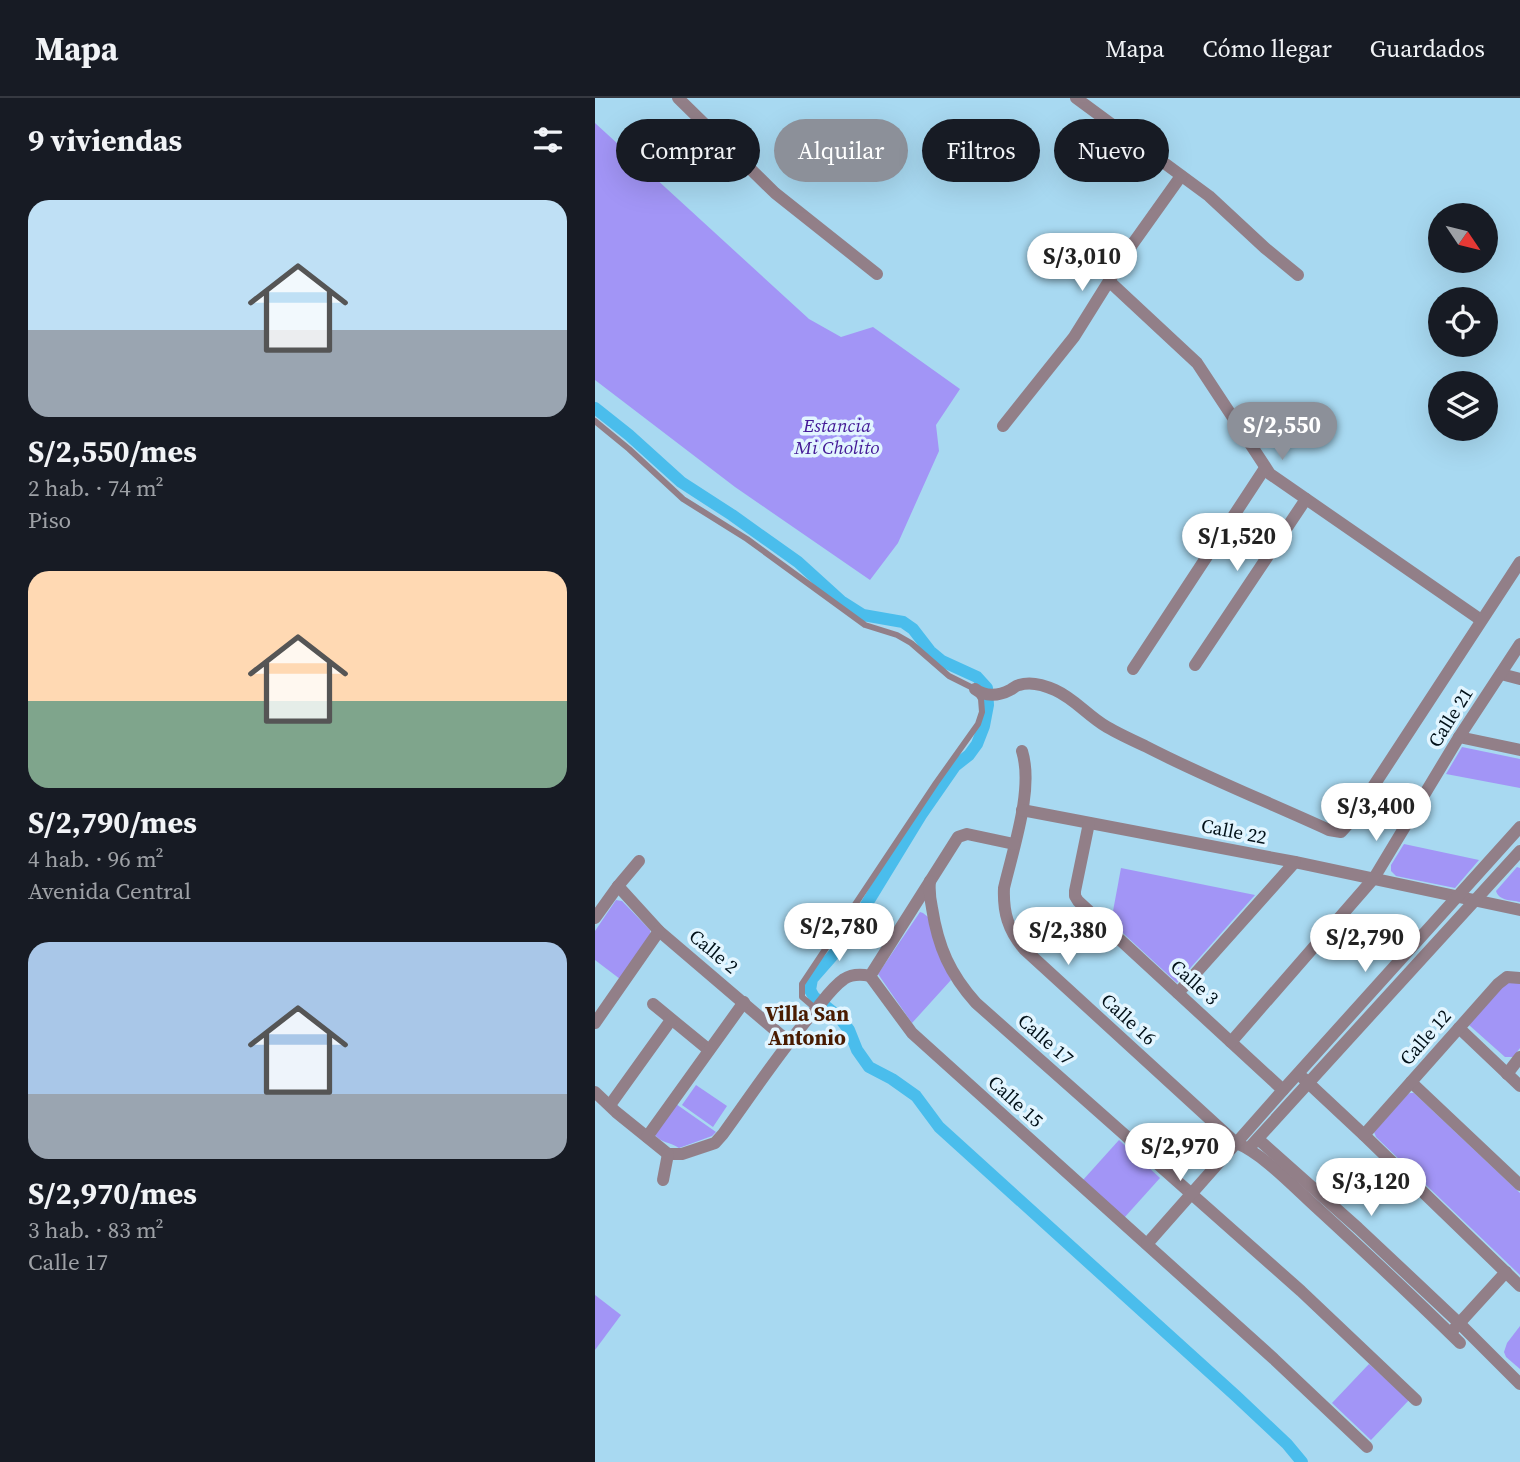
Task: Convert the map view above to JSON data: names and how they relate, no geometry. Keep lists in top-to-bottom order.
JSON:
{
  "streets": {
    "street": [
      "Calle 21",
      "Calle 22",
      "Calle 2",
      "Calle 3",
      "Calle 16",
      "Calle 12",
      "Calle 17",
      "Calle 15"
    ]
  },
  "crossings": [
    ["Calle 21", "Calle 22"],
    ["Calle 21", "Calle 3"],
    ["Calle 22", "Calle 3"],
    ["Calle 22", "Calle 16"]
  ],
  "districts": ["Villa San Antonio"],
  "parks": ["Estancia Mi Cholito"],
  "north": "bottom right",
  "page": {
    "header": "Mapa",
    "nav": ["Mapa", "Cómo llegar", "Guardados"],
    "heading": "9 viviendas",
    "chip": [
      "Comprar",
      "Alquilar",
      "Filtros",
      "Nuevo"
    ],
    "list": [
      {
        "name": "S/2,550/mes",
        "note": "2 hab. · 74 m² · Piso"
      },
      {
        "name": "S/2,790/mes",
        "note": "4 hab. · 96 m² · Avenida Central"
      },
      {
        "name": "S/2,970/mes",
        "note": "3 hab. · 83 m² · Calle 17"
      }
    ],
    "price": [
      "S/3,010",
      "S/2,550",
      "S/1,520",
      "S/3,400",
      "S/2,780",
      "S/2,380",
      "S/2,790",
      "S/2,970",
      "S/3,120"
    ]
  }
}
